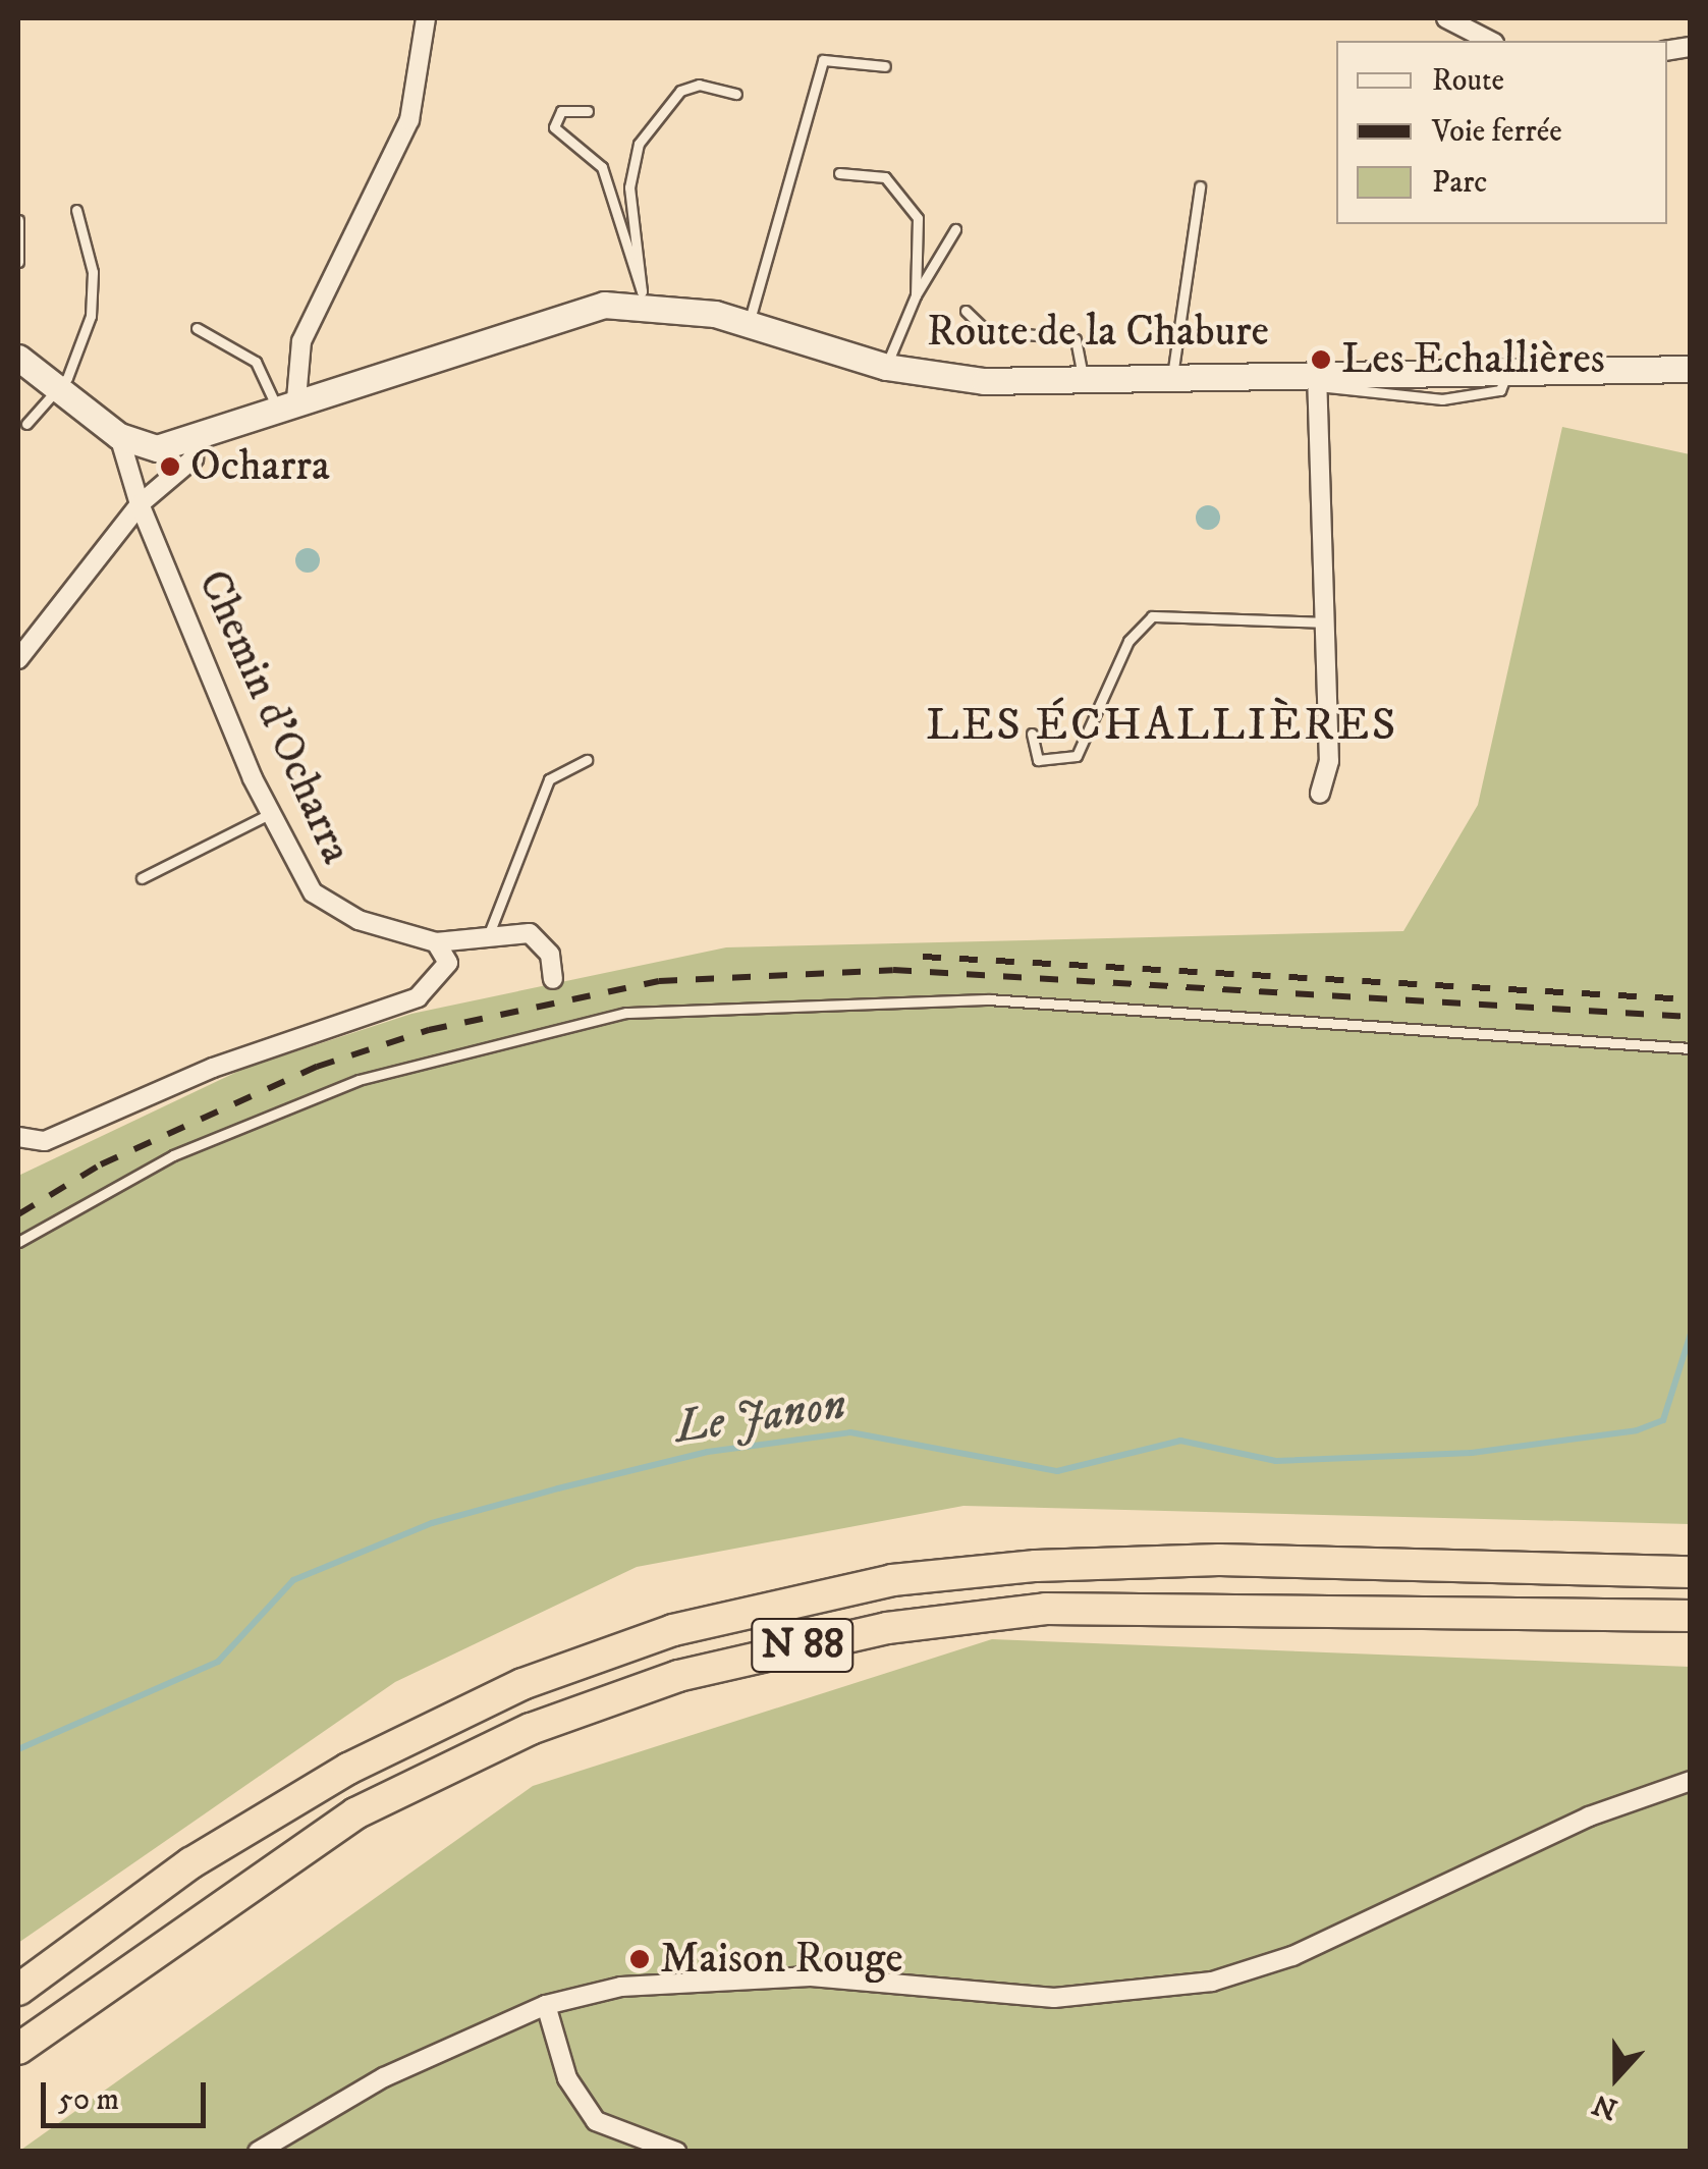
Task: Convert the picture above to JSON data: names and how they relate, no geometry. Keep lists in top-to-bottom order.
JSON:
{
  "streets": {
    "highway": ["N 88"],
    "main road": ["Route de la Chabure"],
    "street": ["Chemin d'Ocharra"]
  },
  "crossings": [
    ["Route de la Chabure", "Chemin d'Ocharra"]
  ],
  "districts": ["LES ÉCHALLIÈRES"],
  "water": ["Le Janon"],
  "places": ["Les Echallières", "Ocharra", "Maison Rouge"],
  "legend": ["Route", "Voie ferrée", "Parc"],
  "scale_bar": "50 m",
  "north": "bottom"
}
